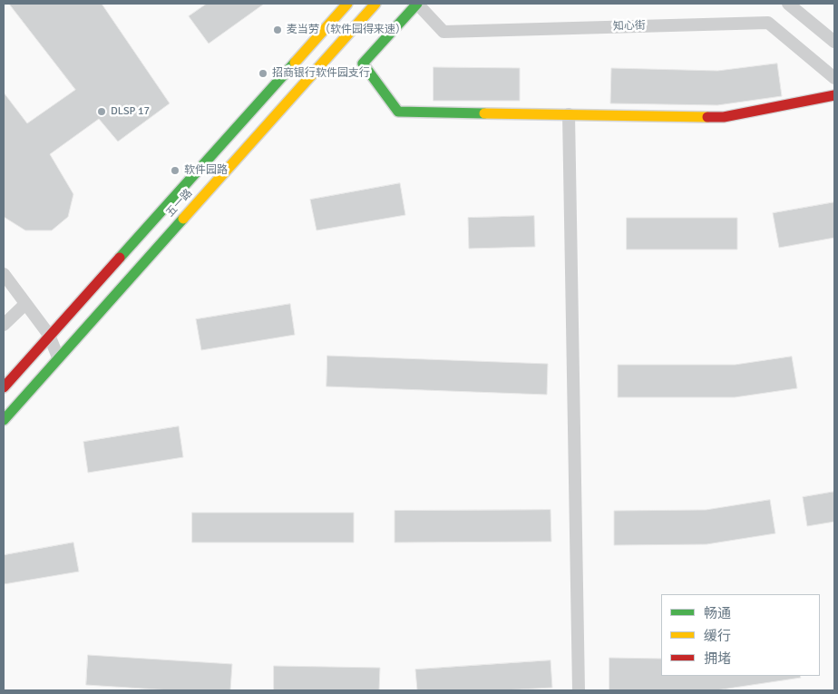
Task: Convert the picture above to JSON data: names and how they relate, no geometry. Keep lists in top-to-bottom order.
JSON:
{
  "streets": {
    "main road": ["五一路"],
    "street": ["知心街"]
  },
  "places": [
    "麦当劳（软件园得来速）",
    "招商银行软件园支行",
    "DLSP 17",
    "软件园路"
  ],
  "legend": ["畅通", "缓行", "拥堵"]
}
